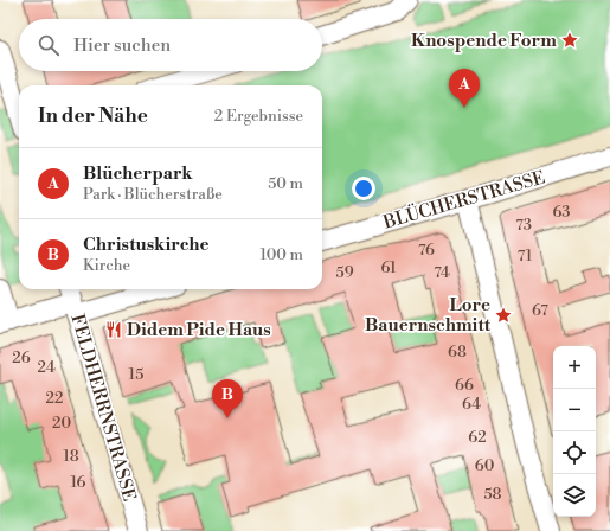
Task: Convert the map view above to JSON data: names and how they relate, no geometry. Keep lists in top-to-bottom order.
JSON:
{
  "streets": {
    "street": ["BLÜCHERSTRASSE", "FELDHERRNSTRASSE"]
  },
  "places": {
    "place": ["Knospende Form", "Lore Bauernschmitt"],
    "restaurant": ["Didem Pide Haus"]
  },
  "house_numbers": [
    "63",
    "73",
    "76",
    "71",
    "61",
    "59",
    "74",
    "67",
    "68",
    "26",
    "24",
    "15",
    "66",
    "22",
    "64",
    "20",
    "62",
    "18",
    "60",
    "16",
    "58"
  ],
  "page": {
    "search": "Hier suchen",
    "pins": ["A", "B"],
    "heading": ["In der Nähe", "2 Ergebnisse"],
    "list": [
      {
        "mark": "A",
        "name": "Blücherpark",
        "note": "Park · Blücherstraße",
        "value": "50 m"
      },
      {
        "mark": "B",
        "name": "Christuskirche",
        "note": "Kirche",
        "value": "100 m"
      }
    ],
    "map_buttons": ["+", "−"]
  }
}
